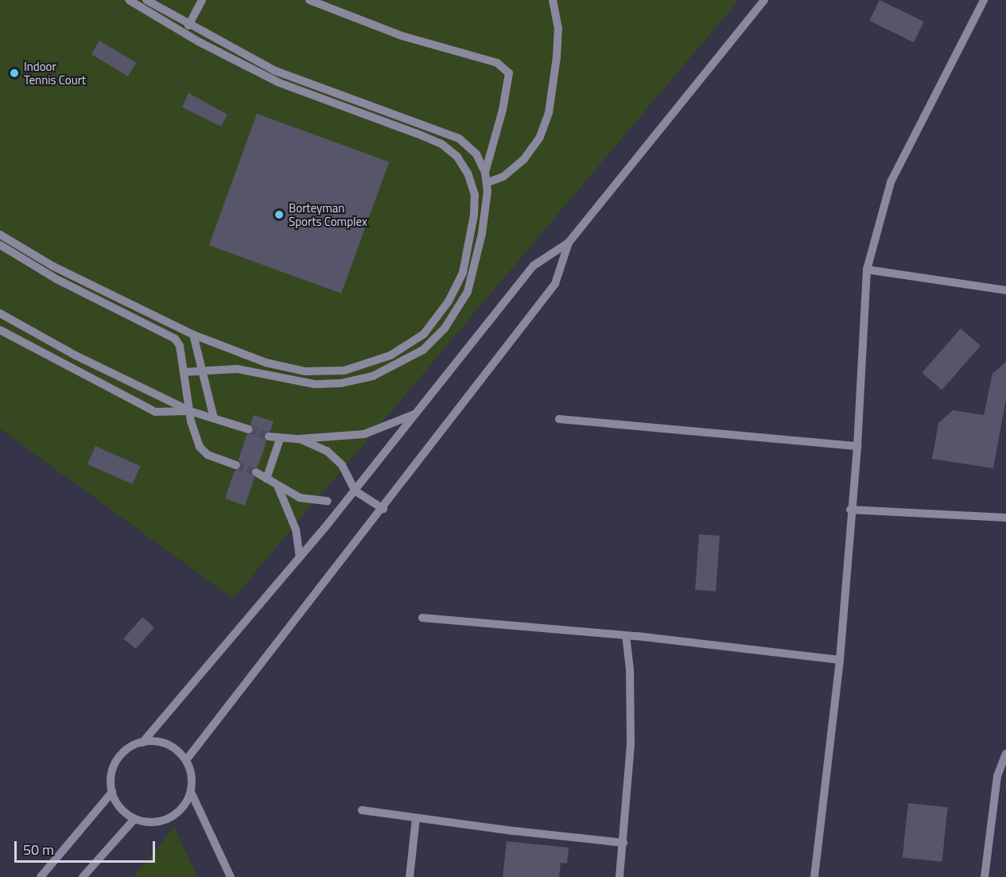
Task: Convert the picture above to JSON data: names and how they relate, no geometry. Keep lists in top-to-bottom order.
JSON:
{
  "places": ["Indoor Tennis Court", "Borteyman Sports Complex"],
  "scale_bar": "50 m"
}
